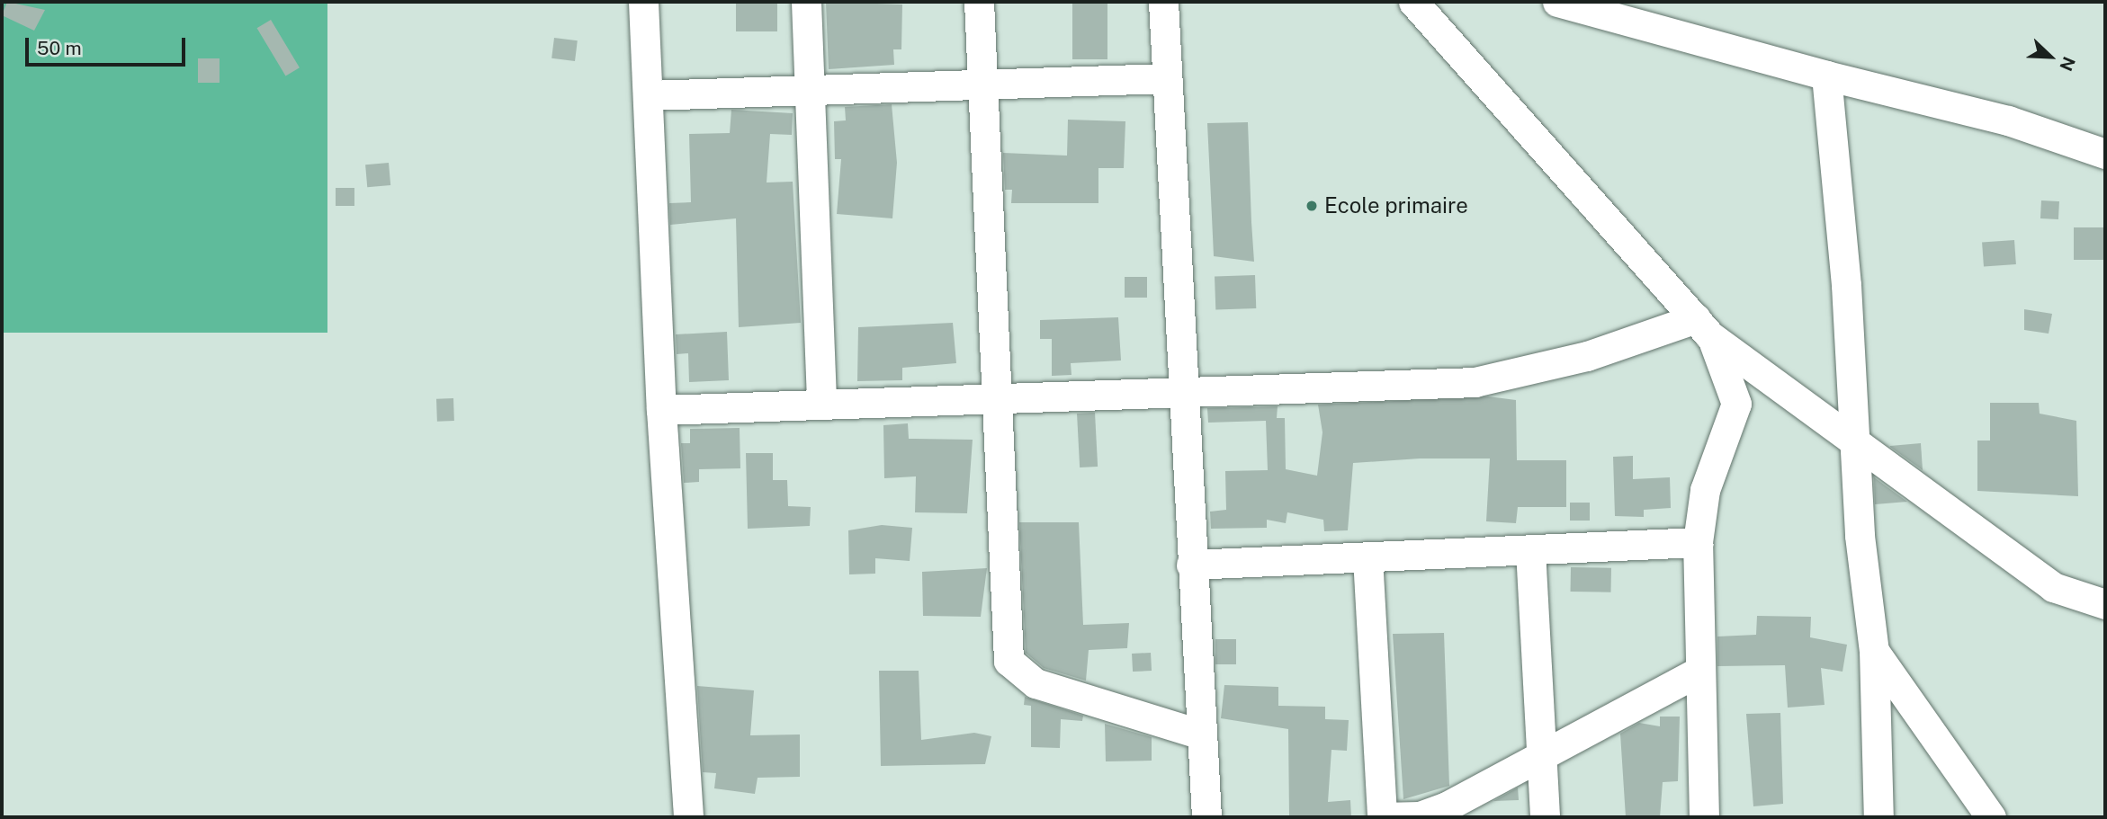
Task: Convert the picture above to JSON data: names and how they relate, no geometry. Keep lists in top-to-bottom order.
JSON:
{
  "places": ["Ecole primaire"],
  "scale_bar": "50 m",
  "north": "bottom right"
}
